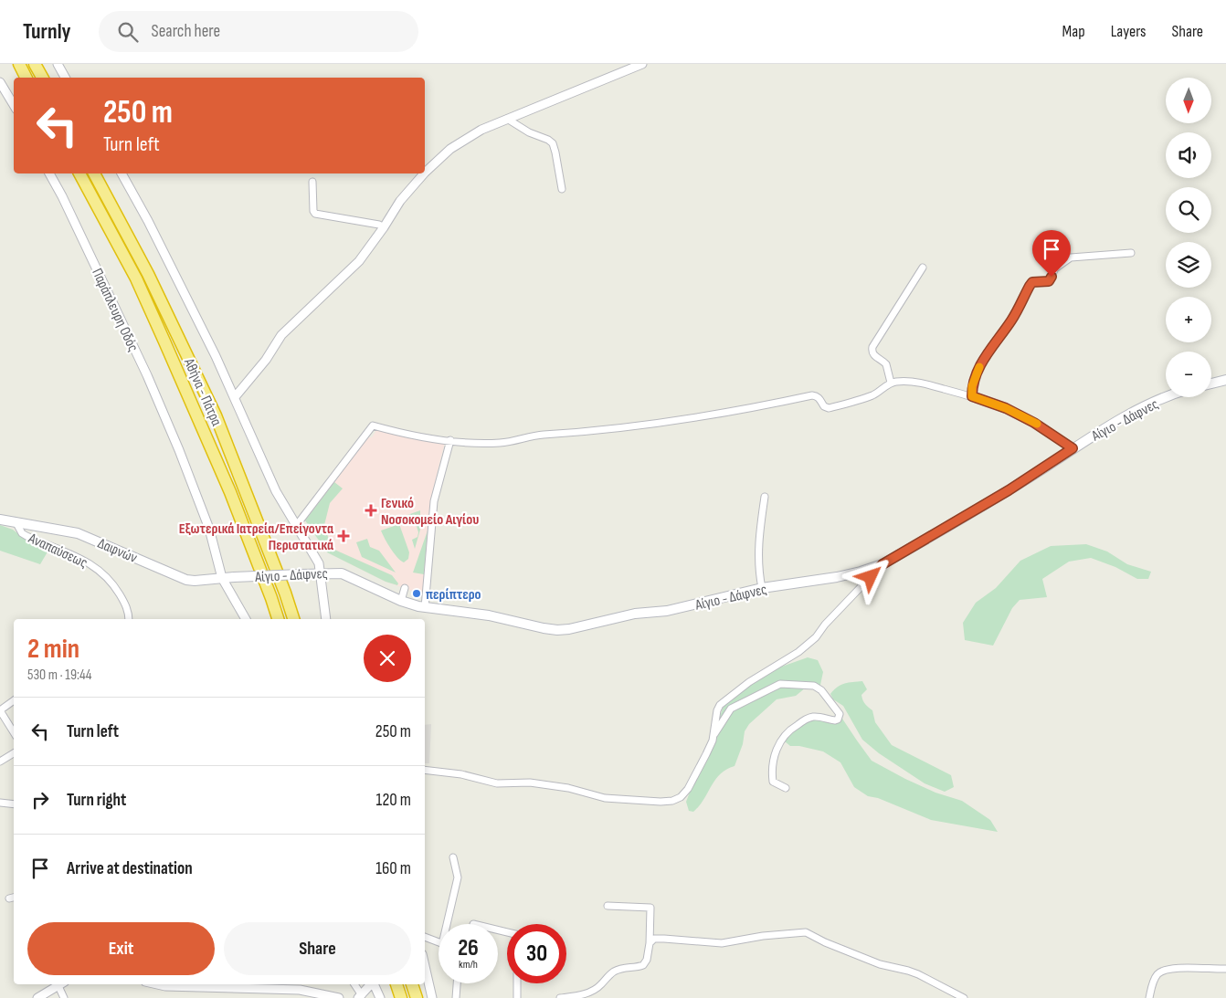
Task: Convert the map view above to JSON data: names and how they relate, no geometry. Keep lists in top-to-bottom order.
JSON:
{
  "streets": {
    "highway": ["Αθήνα - Πάτρα"],
    "main road": ["Αίγιο - Δάφνες", "Δαφνών"],
    "street": ["Παράπλευρη Οδός", "Αναπαύσεως"]
  },
  "crossings": [
    ["Παράπλευρη Οδός", "Δαφνών"],
    ["Αίγιο - Δάφνες", "Δαφνών"],
    ["Αναπαύσεως", "Δαφνών"]
  ],
  "places": {
    "health": ["Γενικό Νοσοκομείο Αιγίου", "Εξωτερικά Ιατρεία/Επείγοντα Περιστατικά"],
    "other": ["περίπτερο"]
  },
  "north": "bottom",
  "page": {
    "header": "Turnly",
    "search": "Search here",
    "nav": ["Map", "Layers", "Share"],
    "map_buttons": ["+", "−"],
    "turn": ["250 m", "Turn left"],
    "heading": ["2 min", "530 m · 19:44"],
    "list": [
      {
        "name": "Turn left",
        "value": "250 m"
      },
      {
        "name": "Turn right",
        "value": "120 m"
      },
      {
        "name": "Arrive at destination",
        "value": "160 m"
      }
    ],
    "buttons": ["Exit", "Share"],
    "speed": "26 km/h",
    "limit": "30"
  }
}
